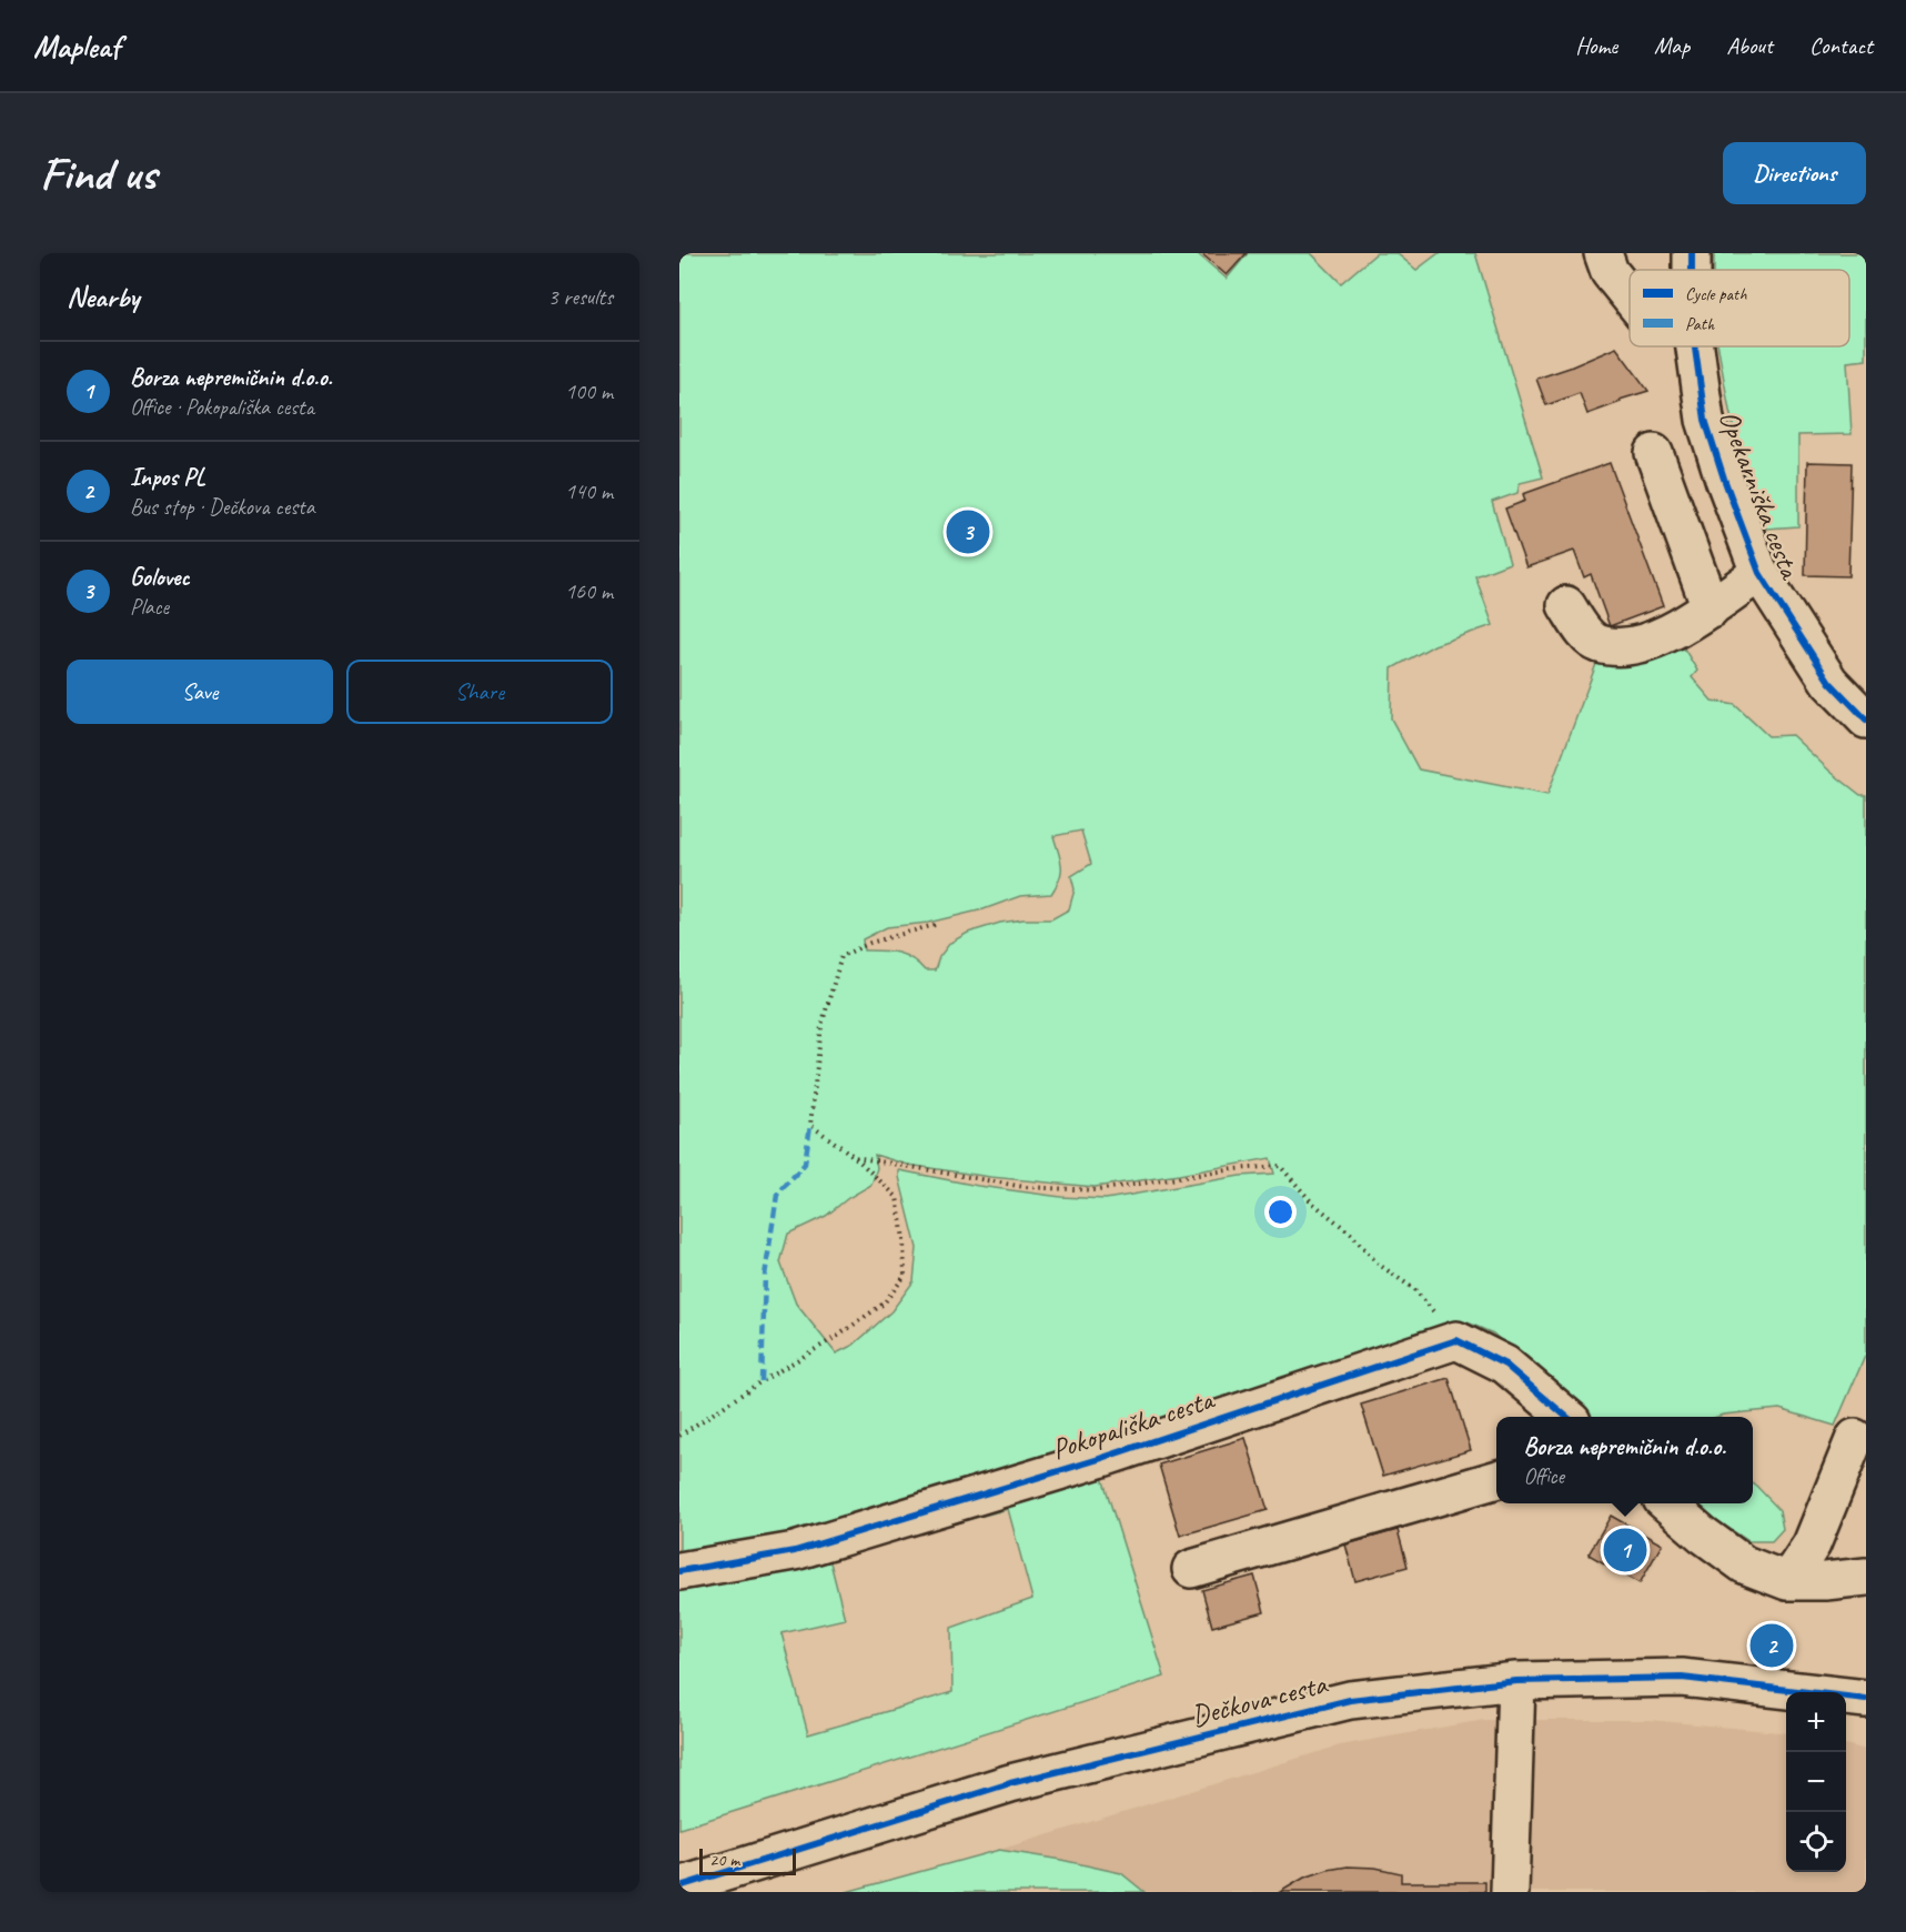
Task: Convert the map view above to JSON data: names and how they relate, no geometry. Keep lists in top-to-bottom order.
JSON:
{
  "streets": {
    "street": ["Opekarniška cesta", "Pokopališka cesta", "Dečkova cesta"]
  },
  "legend": ["Cycle path", "Path"],
  "scale_bar": "20 m",
  "page": {
    "header": "Mapleaf",
    "nav": [
      "Home",
      "Map",
      "About",
      "Contact"
    ],
    "buttons": [
      "Directions",
      ["Save", "Share"]
    ],
    "title": "Find us",
    "heading": ["Nearby", "3 results"],
    "list": [
      {
        "mark": "1",
        "name": "Borza nepremičnin d.o.o.",
        "note": "Office · Pokopališka cesta",
        "value": "100 m"
      },
      {
        "mark": "2",
        "name": "Inpos PL",
        "note": "Bus stop · Dečkova cesta",
        "value": "140 m"
      },
      {
        "mark": "3",
        "name": "Golovec",
        "note": "Place",
        "value": "160 m"
      }
    ],
    "pins": ["3", "1", "2"],
    "popup": ["Borza nepremičnin d.o.o.", "Office"],
    "map_buttons": ["+", "−"],
    "scale": "20 m"
  }
}
